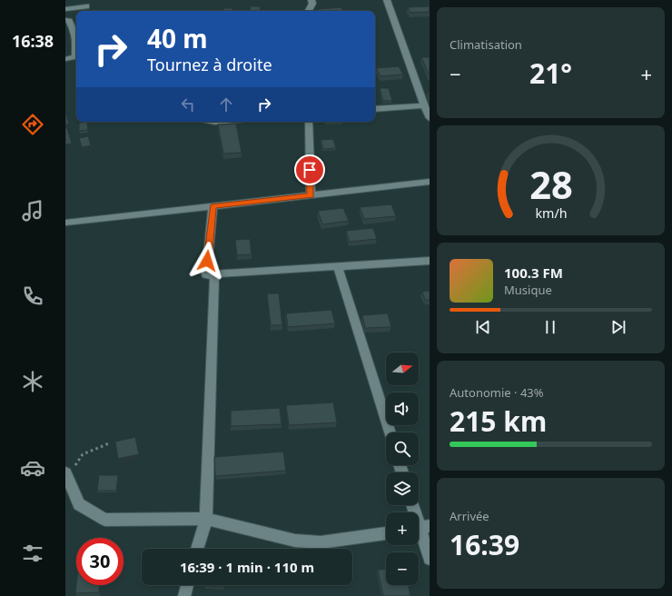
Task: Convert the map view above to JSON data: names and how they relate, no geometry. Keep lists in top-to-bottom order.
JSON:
{
  "north": "right",
  "page": {
    "tabs": "16:38",
    "tile": [
      "Climatisation",
      ["Autonomie · 43%", "215 km"],
      ["Arrivée", "16:39"]
    ],
    "turn": ["40 m", "Tournez à droite"],
    "heat": ["−", "21°", "+"],
    "song": ["100.3 FM", "Musique"],
    "map_buttons": ["+", "−"],
    "limit": "30",
    "trip": "16:39 · 1 min · 110 m",
    "gauge": ["28", "km/h"]
  }
}
